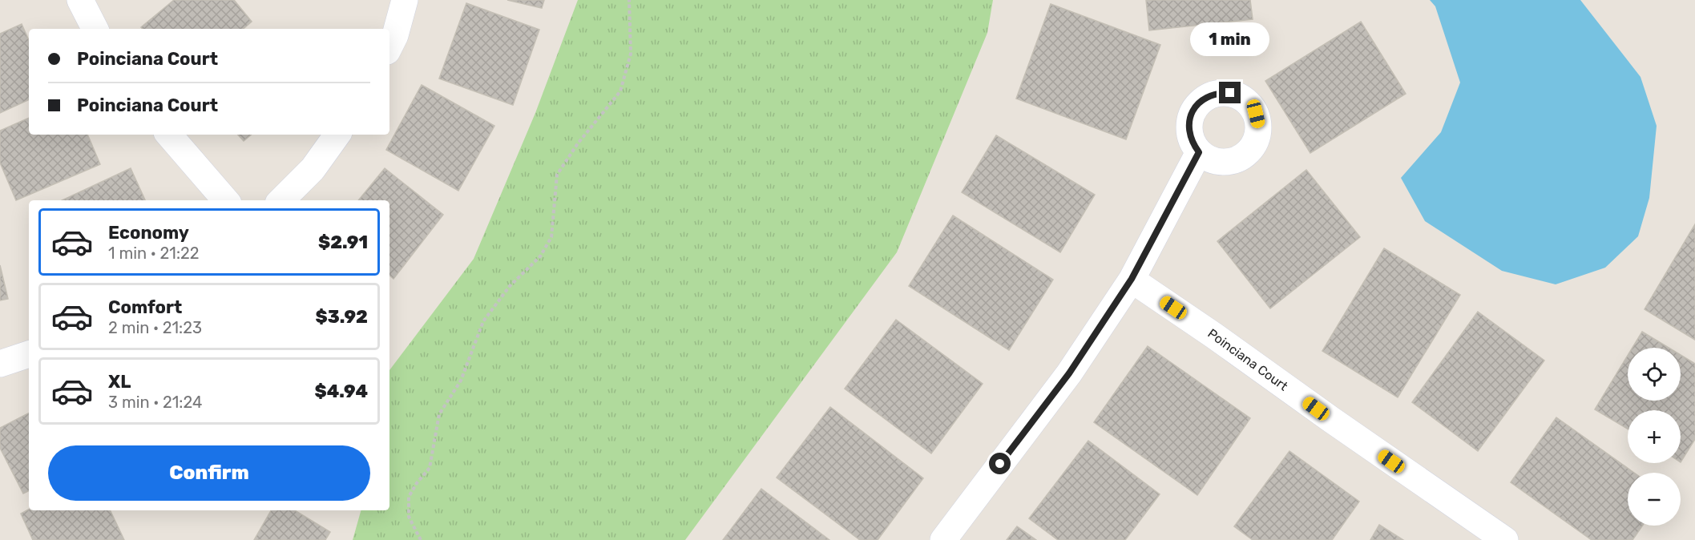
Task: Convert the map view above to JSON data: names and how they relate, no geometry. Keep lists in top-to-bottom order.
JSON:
{
  "streets": {
    "street": ["Poinciana Court"]
  },
  "page": {
    "bubble": "1 min",
    "banner": ["Poinciana Court", "Poinciana Court"],
    "list": [
      {
        "name": "Economy",
        "note": "1 min · 21:22",
        "value": "$2.91"
      },
      {
        "name": "Comfort",
        "note": "2 min · 21:23",
        "value": "$3.92"
      },
      {
        "name": "XL",
        "note": "3 min · 21:24",
        "value": "$4.94"
      }
    ],
    "map_buttons": ["+", "−"],
    "buttons": "Confirm"
  }
}
